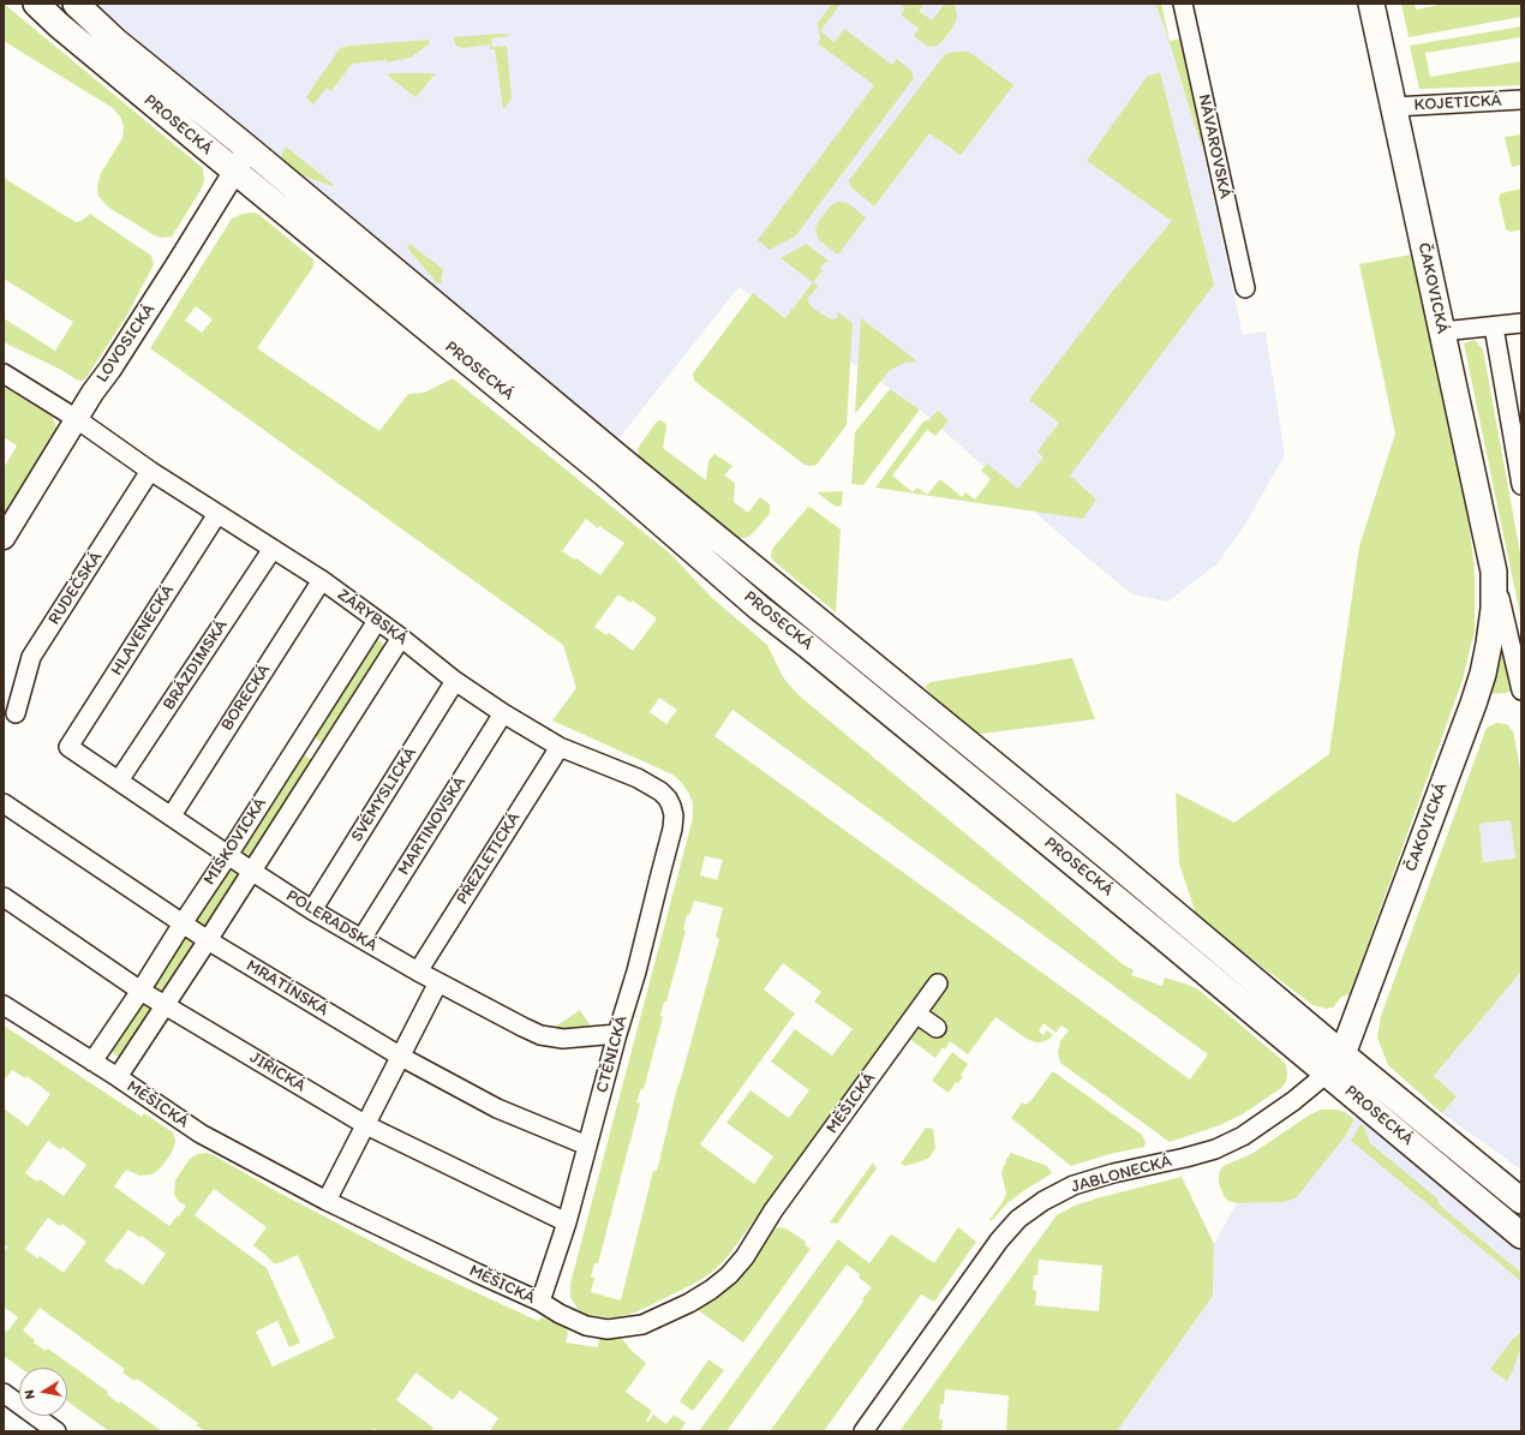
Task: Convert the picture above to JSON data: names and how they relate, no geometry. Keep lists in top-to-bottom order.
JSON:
{
  "streets": {
    "main road": ["PROSECKÁ", "ČAKOVICKÁ"],
    "street": [
      "KOJETICKÁ",
      "NÁVAROVSKÁ",
      "LOVOSICKÁ",
      "RUDEČSKÁ",
      "ZÁRYBSKÁ",
      "HLAVENECKÁ",
      "BRÁZDIMSKÁ",
      "BORECKÁ",
      "SVÉMYSLICKÁ",
      "MARTINOVSKÁ",
      "MIŠKOVICKÁ",
      "PŘEZLETICKÁ",
      "POLERADSKÁ",
      "MRATÍNSKÁ",
      "CTĚNICKÁ",
      "JIŘICKÁ",
      "MĚŠICKÁ",
      "JABLONECKÁ"
    ]
  },
  "crossings": [
    ["KOJETICKÁ", "ČAKOVICKÁ"],
    ["PROSECKÁ", "ČAKOVICKÁ"],
    ["PROSECKÁ", "LOVOSICKÁ"],
    ["PROSECKÁ", "JABLONECKÁ"],
    ["ČAKOVICKÁ", "JABLONECKÁ"],
    ["LOVOSICKÁ", "ZÁRYBSKÁ"],
    ["RUDEČSKÁ", "ZÁRYBSKÁ"],
    ["ZÁRYBSKÁ", "HLAVENECKÁ"],
    ["ZÁRYBSKÁ", "BRÁZDIMSKÁ"],
    ["ZÁRYBSKÁ", "BORECKÁ"],
    ["ZÁRYBSKÁ", "SVÉMYSLICKÁ"],
    ["ZÁRYBSKÁ", "MARTINOVSKÁ"],
    ["ZÁRYBSKÁ", "MIŠKOVICKÁ"],
    ["ZÁRYBSKÁ", "PŘEZLETICKÁ"],
    ["ZÁRYBSKÁ", "CTĚNICKÁ"],
    ["HLAVENECKÁ", "POLERADSKÁ"],
    ["BRÁZDIMSKÁ", "POLERADSKÁ"],
    ["BORECKÁ", "POLERADSKÁ"],
    ["SVÉMYSLICKÁ", "POLERADSKÁ"],
    ["MARTINOVSKÁ", "POLERADSKÁ"],
    ["MIŠKOVICKÁ", "POLERADSKÁ"],
    ["MIŠKOVICKÁ", "MRATÍNSKÁ"],
    ["MIŠKOVICKÁ", "JIŘICKÁ"],
    ["MIŠKOVICKÁ", "MĚŠICKÁ"],
    ["PŘEZLETICKÁ", "POLERADSKÁ"],
    ["POLERADSKÁ", "CTĚNICKÁ"],
    ["MRATÍNSKÁ", "CTĚNICKÁ"],
    ["CTĚNICKÁ", "JIŘICKÁ"],
    ["CTĚNICKÁ", "MĚŠICKÁ"]
  ],
  "north": "left"
}
